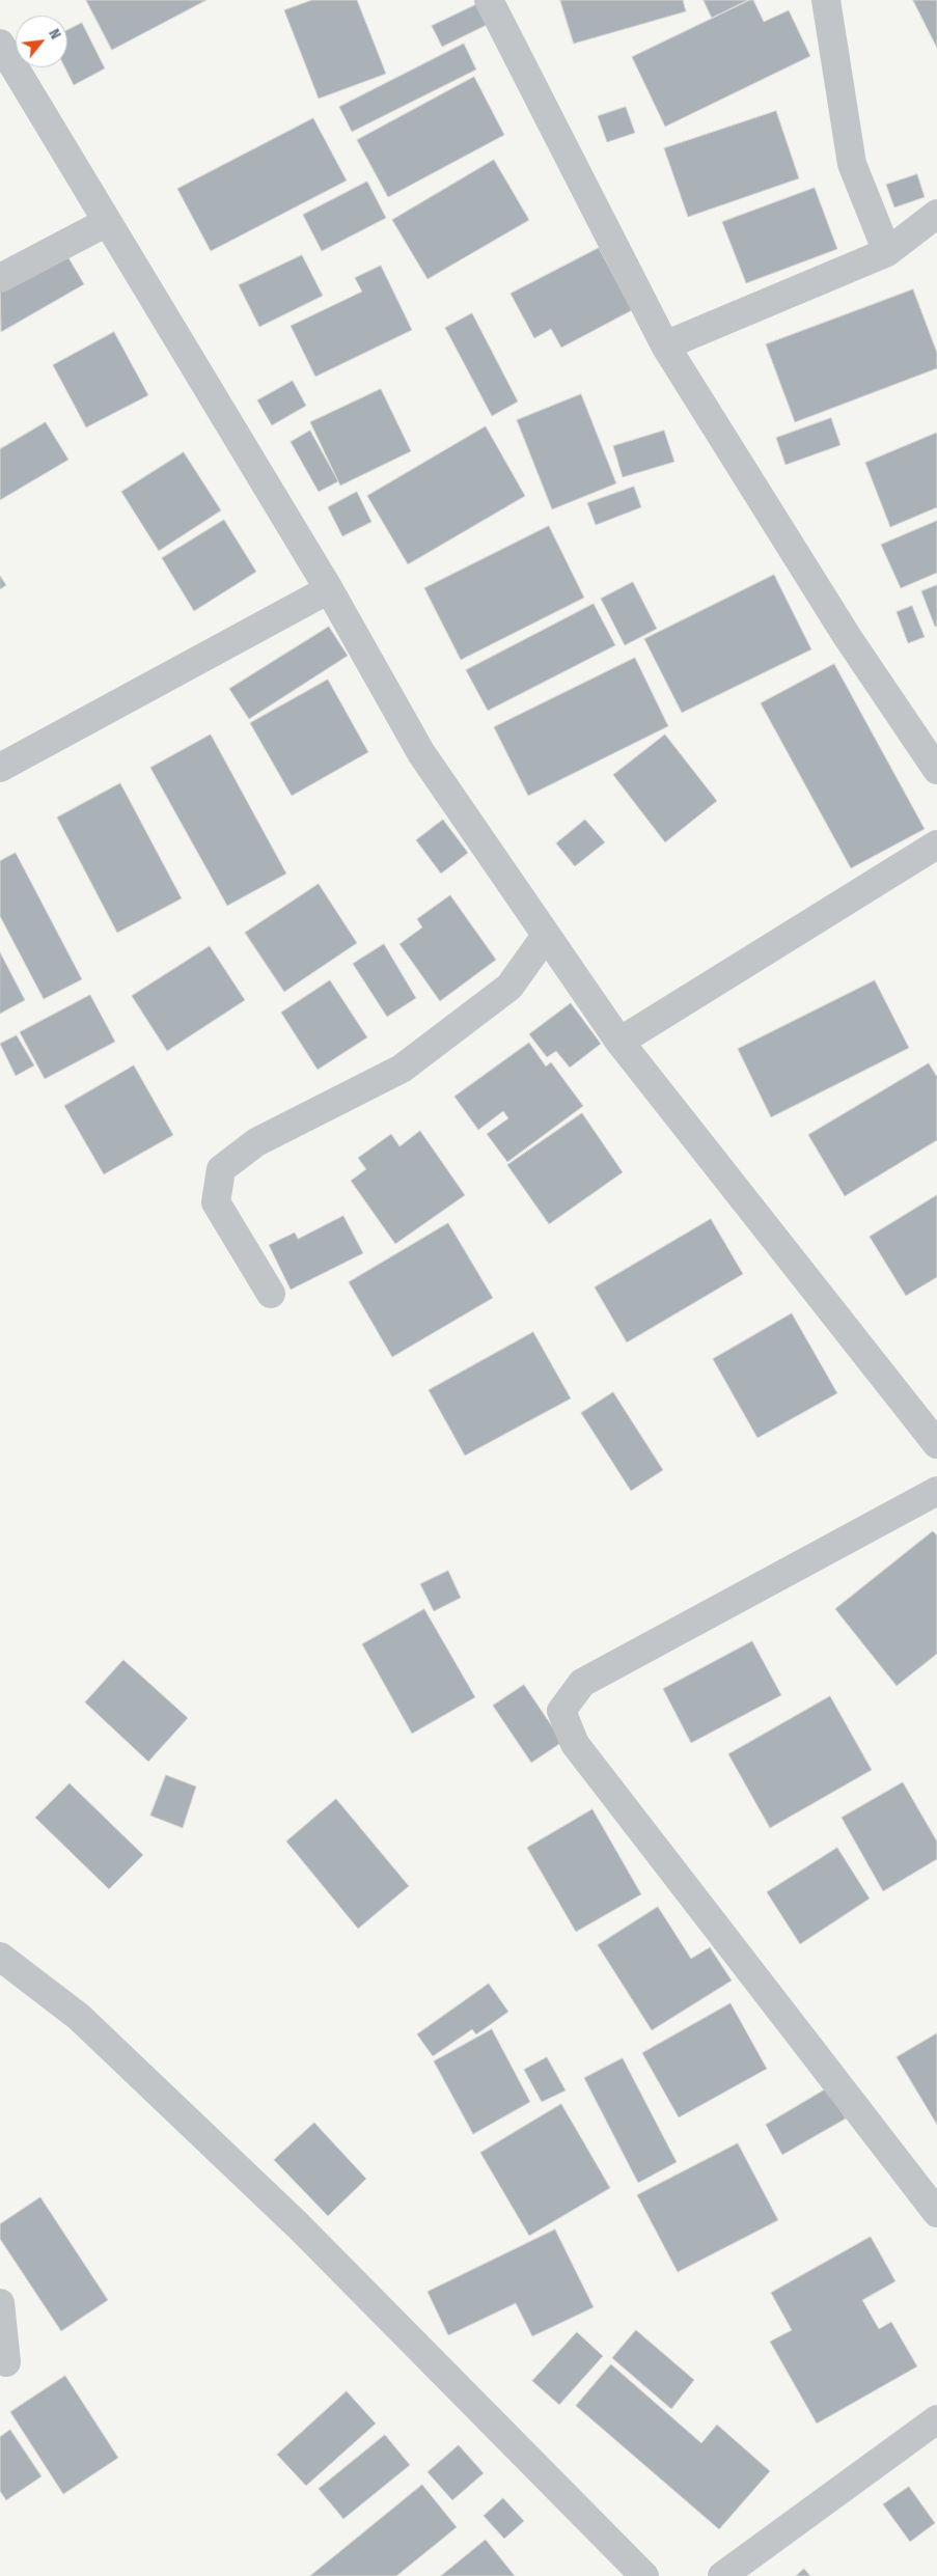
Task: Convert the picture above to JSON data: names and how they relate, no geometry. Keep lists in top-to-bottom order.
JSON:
{
  "north": "top right"
}
